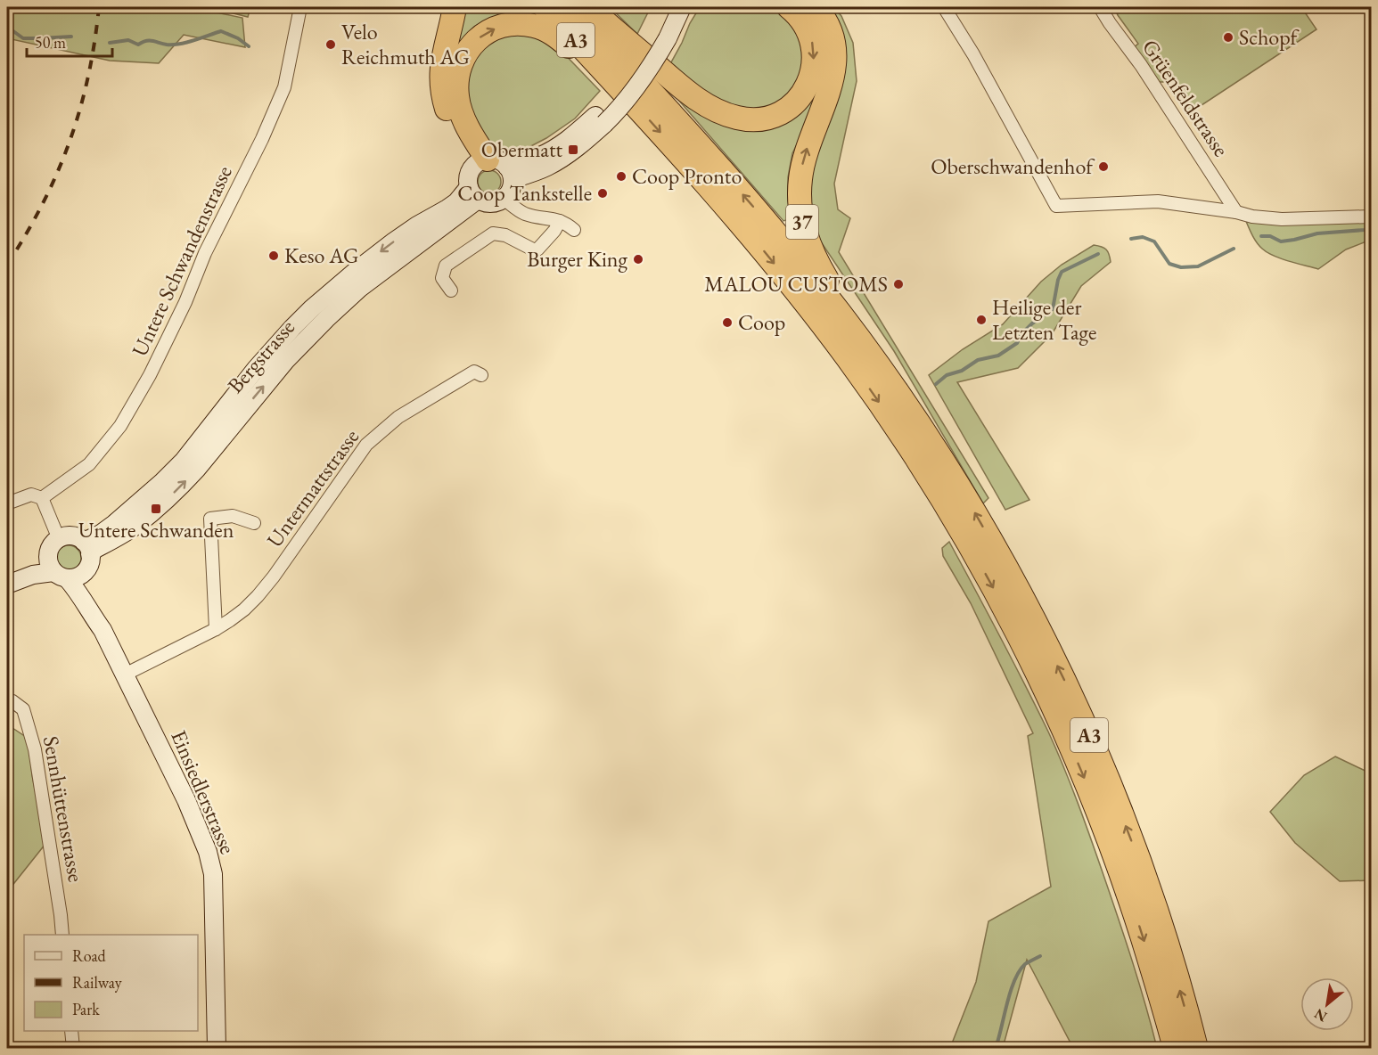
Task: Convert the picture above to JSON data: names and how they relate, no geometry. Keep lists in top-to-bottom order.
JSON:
{
  "streets": {
    "highway": ["A3", "37"],
    "main road": ["Bergstrasse", "Einsiedlerstrasse"],
    "street": [
      "Grüenfeldstrasse",
      "Untere Schwandenstrasse",
      "Untermattstrasse",
      "Sennhüttenstrasse"
    ]
  },
  "crossings": [
    ["A3", "37"],
    ["Bergstrasse", "Einsiedlerstrasse"],
    ["Untermattstrasse", "Einsiedlerstrasse"]
  ],
  "places": {
    "other": [
      "Schopf",
      "Velo Reichmuth AG",
      "Oberschwandenhof",
      "Coop Pronto",
      "Coop Tankstelle",
      "Keso AG",
      "Burger King",
      "MALOU CUSTOMS",
      "Heilige der Letzten Tage",
      "Coop"
    ],
    "transit": ["Obermatt", "Untere Schwanden"]
  },
  "legend": ["Road", "Railway", "Park"],
  "scale_bar": "50 m",
  "north": "bottom left"
}
